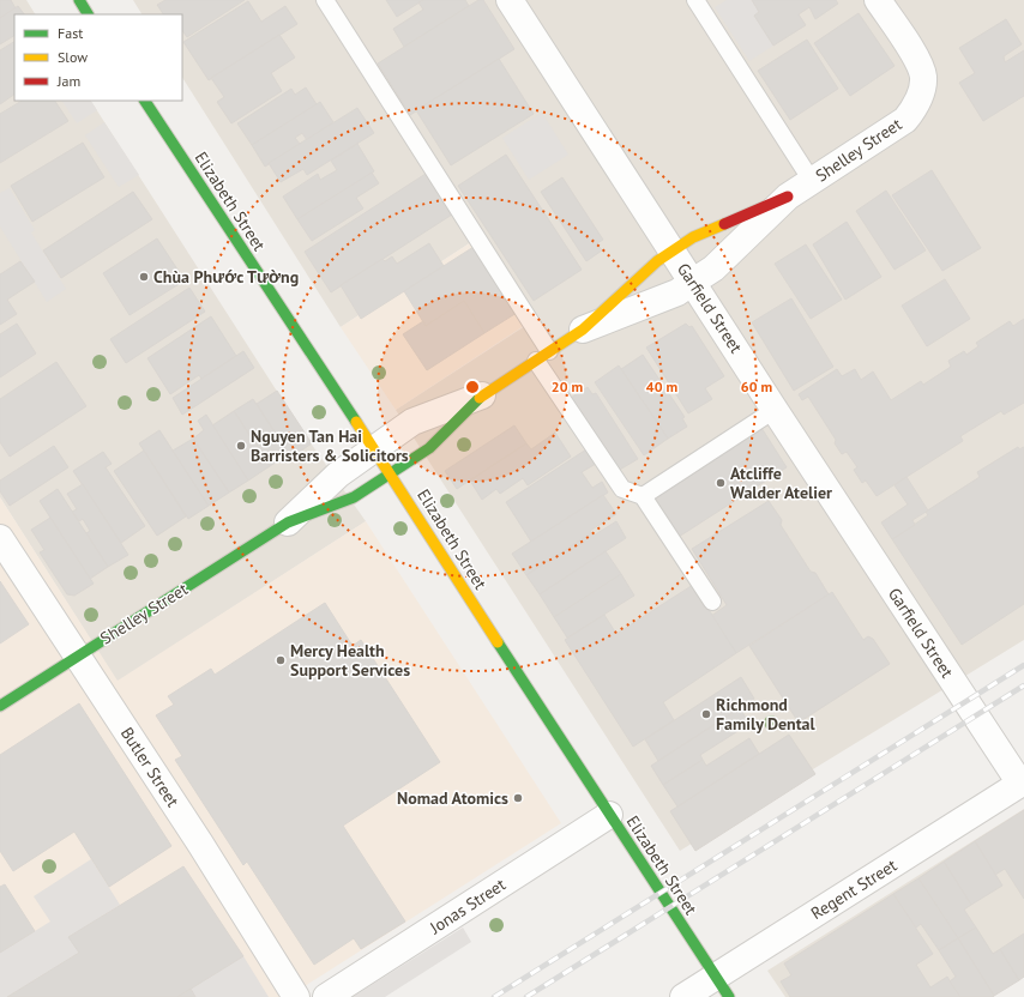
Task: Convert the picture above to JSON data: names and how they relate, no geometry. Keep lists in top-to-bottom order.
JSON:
{
  "streets": {
    "street": [
      "Shelley Street",
      "Elizabeth Street",
      "Garfield Street",
      "Butler Street",
      "Regent Street",
      "Jonas Street"
    ]
  },
  "crossings": [
    ["Shelley Street", "Elizabeth Street"],
    ["Shelley Street", "Garfield Street"],
    ["Shelley Street", "Butler Street"],
    ["Elizabeth Street", "Regent Street"],
    ["Elizabeth Street", "Jonas Street"],
    ["Garfield Street", "Regent Street"]
  ],
  "places": [
    "Chùa Phước Tường",
    "Nguyen Tan Hai Barristers & Solicitors",
    "Atcliffe Walder Atelier",
    "Mercy Health Support Services",
    "Richmond Family Dental",
    "Nomad Atomics"
  ],
  "legend": ["Fast", "Slow", "Jam"],
  "rings": ["20 m", "40 m", "60 m"]
}
